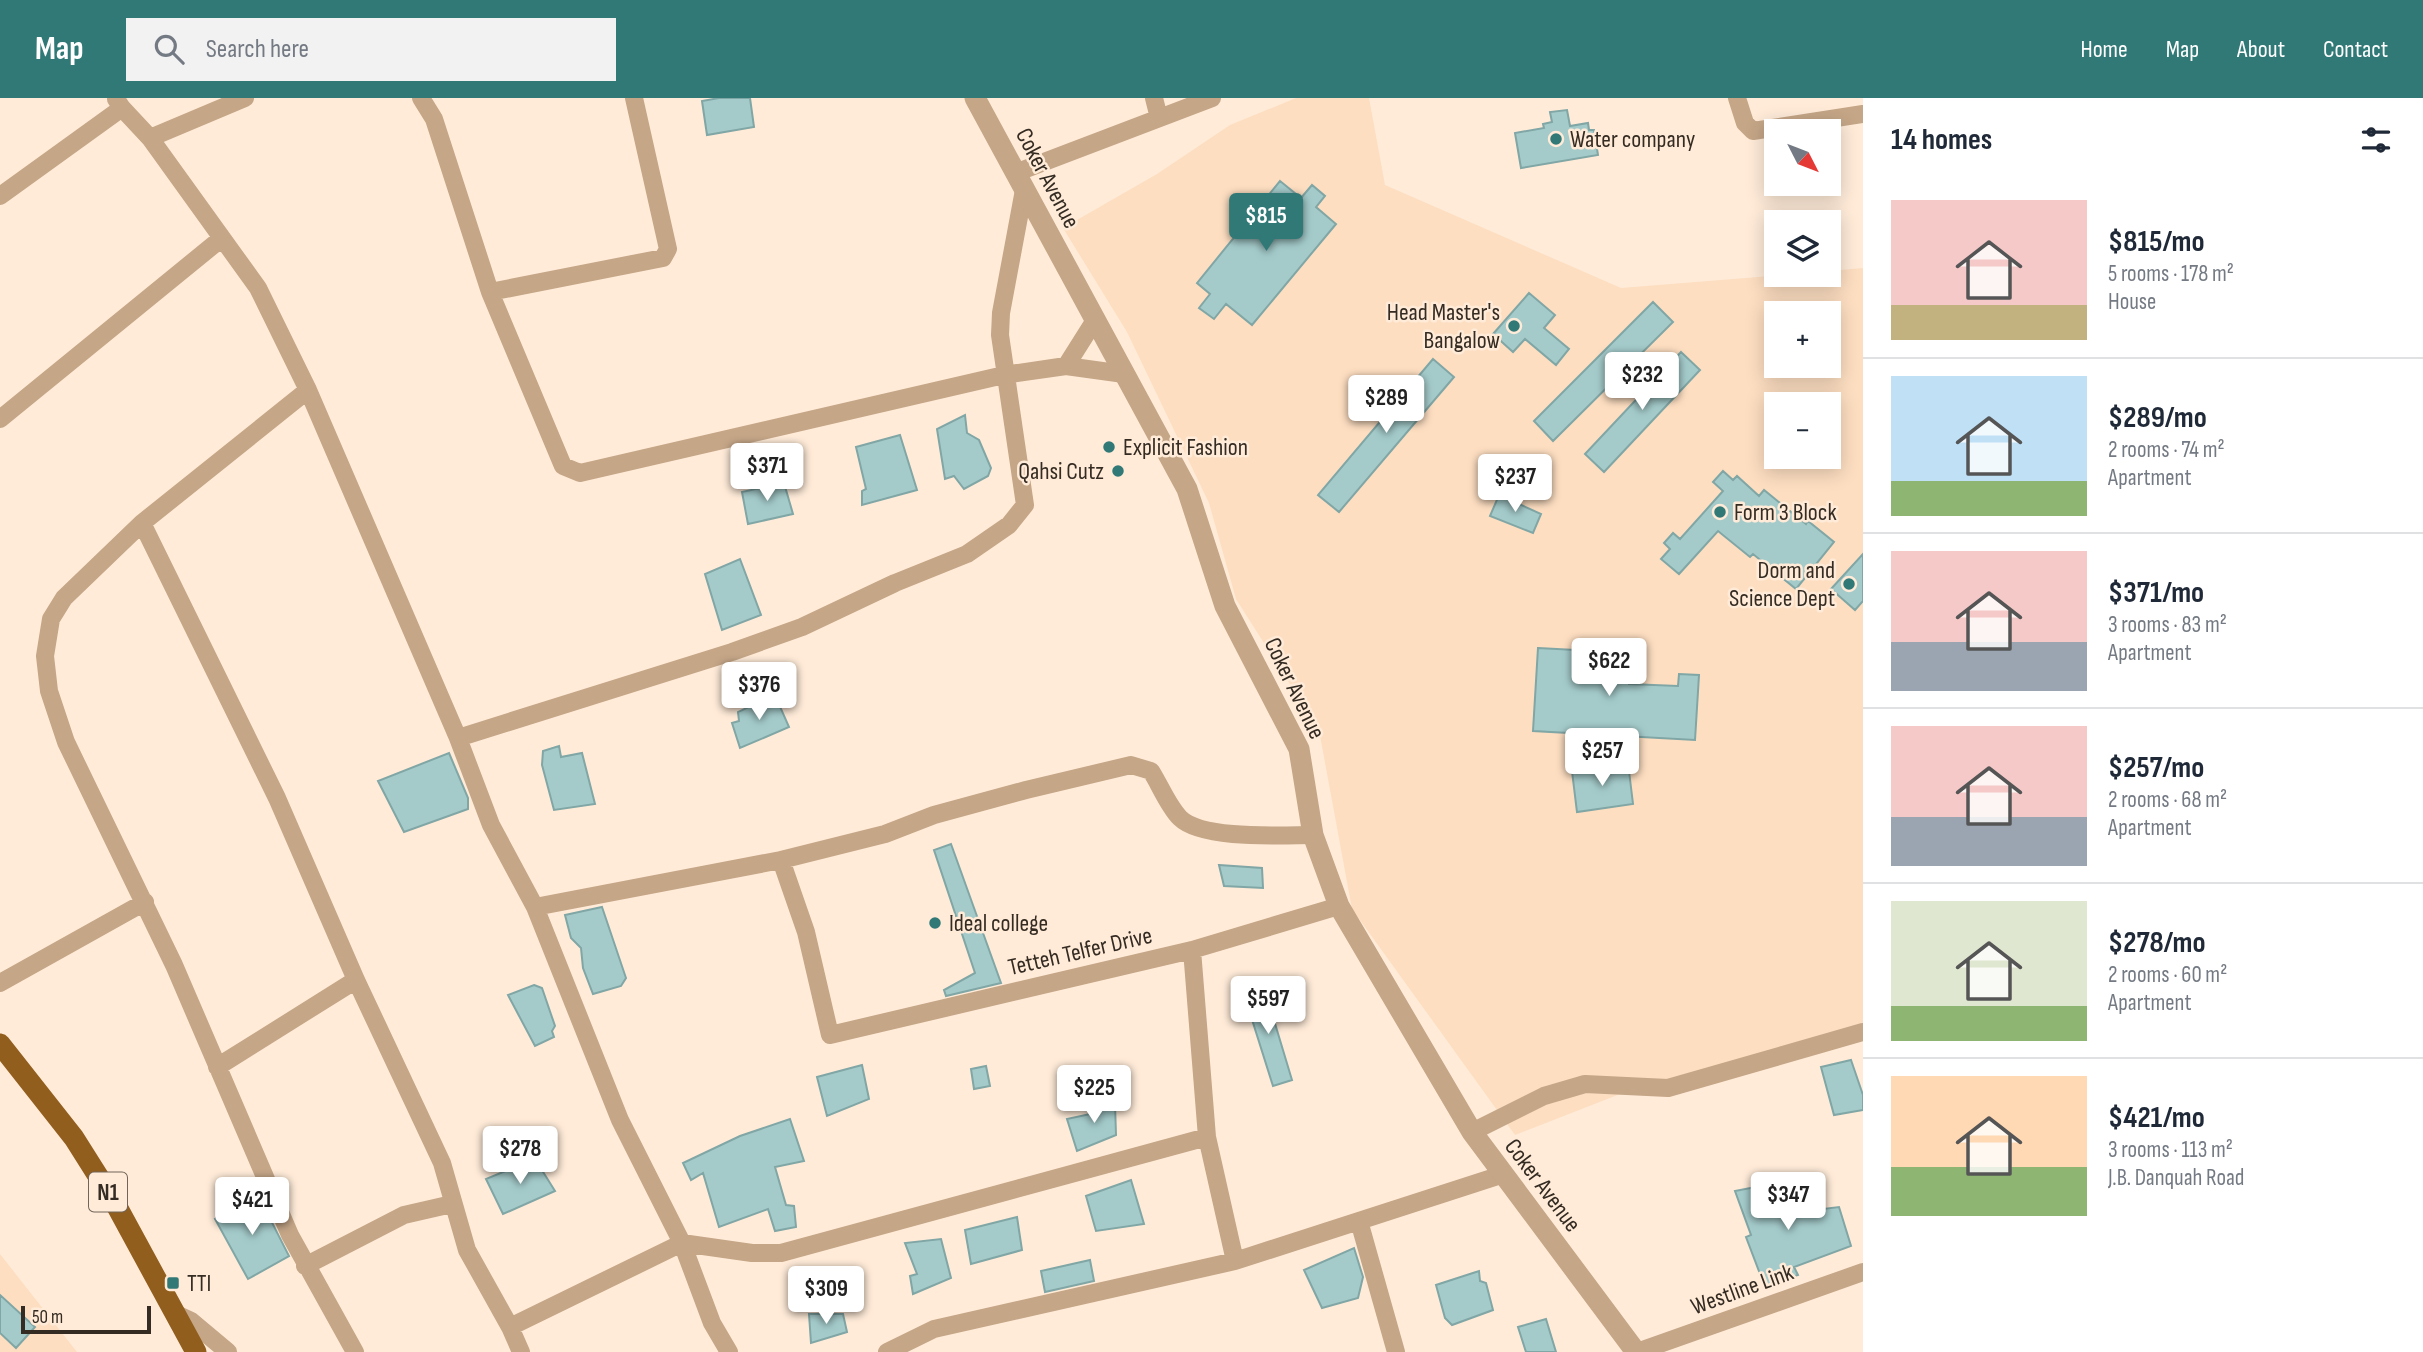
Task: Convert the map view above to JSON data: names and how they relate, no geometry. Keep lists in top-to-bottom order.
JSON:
{
  "streets": {
    "highway": ["N1"],
    "street": ["Coker Avenue", "Tetteh Telfer Drive", "Westline Link"]
  },
  "crossings": [
    ["Coker Avenue", "Tetteh Telfer Drive"],
    ["Coker Avenue", "Westline Link"]
  ],
  "places": {
    "other": [
      "Water company",
      "Head Master's Bangalow",
      "Explicit Fashion",
      "Qahsi Cutz",
      "Form 3 Block",
      "Dorm and Science Dept",
      "Ideal college"
    ],
    "transit": ["TTI"]
  },
  "scale_bar": "50 m",
  "north": "bottom right",
  "page": {
    "header": "Map",
    "search": "Search here",
    "nav": [
      "Home",
      "Map",
      "About",
      "Contact"
    ],
    "heading": "14 homes",
    "map_buttons": ["+", "−"],
    "list": [
      {
        "name": "$815/mo",
        "note": "5 rooms · 178 m² · House"
      },
      {
        "name": "$289/mo",
        "note": "2 rooms · 74 m² · Apartment"
      },
      {
        "name": "$371/mo",
        "note": "3 rooms · 83 m² · Apartment"
      },
      {
        "name": "$257/mo",
        "note": "2 rooms · 68 m² · Apartment"
      },
      {
        "name": "$278/mo",
        "note": "2 rooms · 60 m² · Apartment"
      },
      {
        "name": "$421/mo",
        "note": "3 rooms · 113 m² · J.B. Danquah Road"
      }
    ],
    "price": [
      "$815",
      "$232",
      "$289",
      "$371",
      "$237",
      "$622",
      "$376",
      "$257",
      "$597",
      "$225",
      "$278",
      "$347",
      "$421",
      "$309"
    ],
    "scale": "50 m"
  }
}
